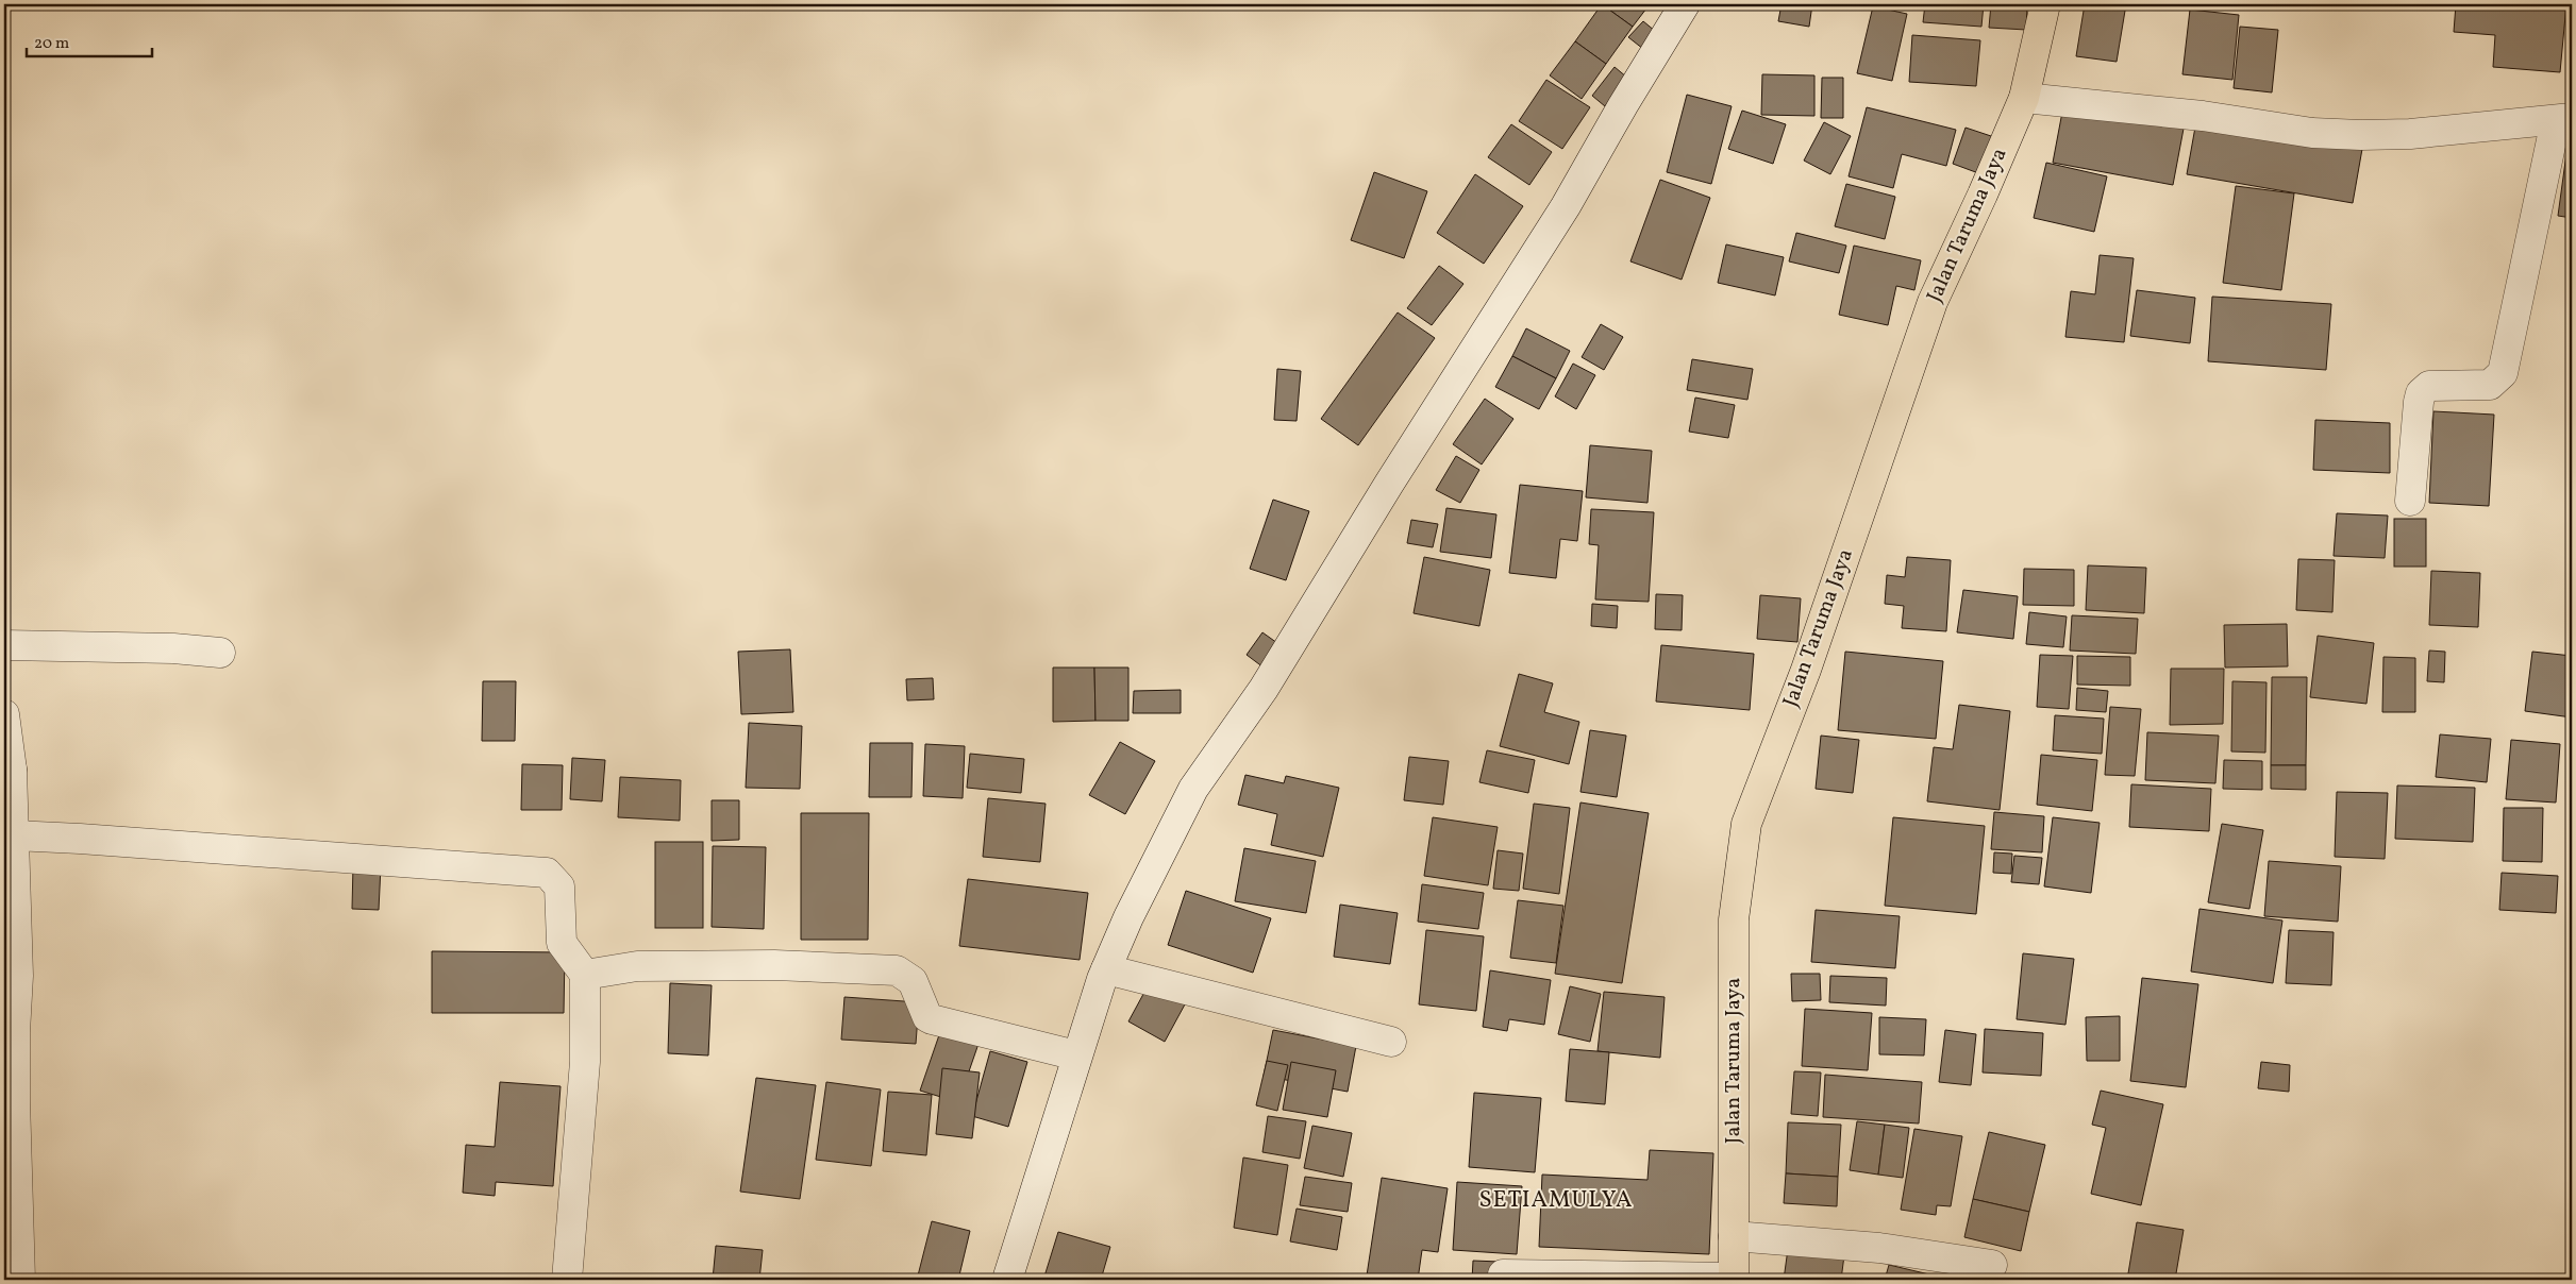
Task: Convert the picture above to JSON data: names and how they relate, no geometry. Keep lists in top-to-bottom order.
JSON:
{
  "streets": {
    "main road": ["Jalan Taruma Jaya"]
  },
  "districts": ["SETIAMULYA"],
  "scale_bar": "20 m"
}
